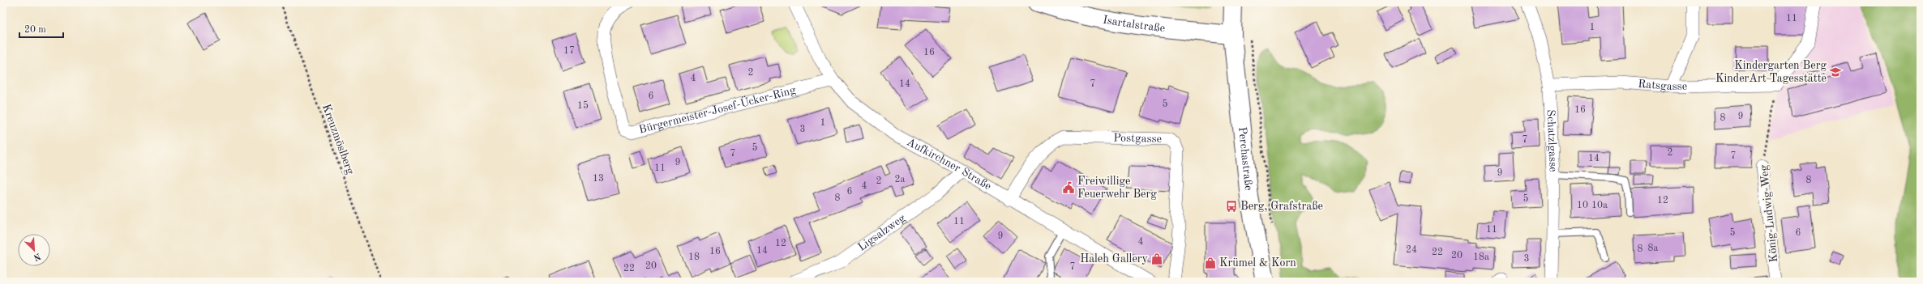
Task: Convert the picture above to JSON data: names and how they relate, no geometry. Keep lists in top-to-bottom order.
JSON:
{
  "streets": {
    "main road": ["Isartalstraße", "Perchastraße"],
    "street": [
      "Ratsgasse",
      "Bürgermeister-Josef-Ücker-Ring",
      "Postgasse",
      "Schatzlgasse",
      "Aufkirchner Straße",
      "König-Ludwig-Weg",
      "Ligsalzweg"
    ],
    "path": ["Kreuzmöslberg"]
  },
  "crossings": [
    ["Isartalstraße", "Perchastraße"],
    ["Ratsgasse", "Schatzlgasse"],
    ["Ratsgasse", "König-Ludwig-Weg"],
    ["Bürgermeister-Josef-Ücker-Ring", "Aufkirchner Straße"],
    ["Postgasse", "Aufkirchner Straße"],
    ["Aufkirchner Straße", "Ligsalzweg"]
  ],
  "places": {
    "school or university": ["Kindergarten Berg KinderArt Tagesstätte"],
    "public building": ["Freiwillige Feuerwehr Berg"],
    "bus stop": ["Berg, Grafstraße"],
    "shop": ["Haleh Gallery", "Krümel & Korn"]
  },
  "house_numbers": [
    "11",
    "1",
    "17",
    "16",
    "2",
    "4",
    "14",
    "7",
    "6",
    "5",
    "15",
    "16",
    "9",
    "8",
    "1",
    "3",
    "7",
    "5",
    "2",
    "7",
    "7",
    "14",
    "9",
    "11",
    "9",
    "13",
    "2a",
    "8",
    "2",
    "4",
    "6",
    "8",
    "5",
    "12",
    "10",
    "10a",
    "11",
    "11",
    "5",
    "6",
    "9",
    "4",
    "12",
    "8a",
    "8",
    "24",
    "14",
    "16",
    "22",
    "20",
    "18",
    "18a",
    "3",
    "20",
    "7",
    "22"
  ],
  "scale_bar": "20 m",
  "north": "bottom right"
}
